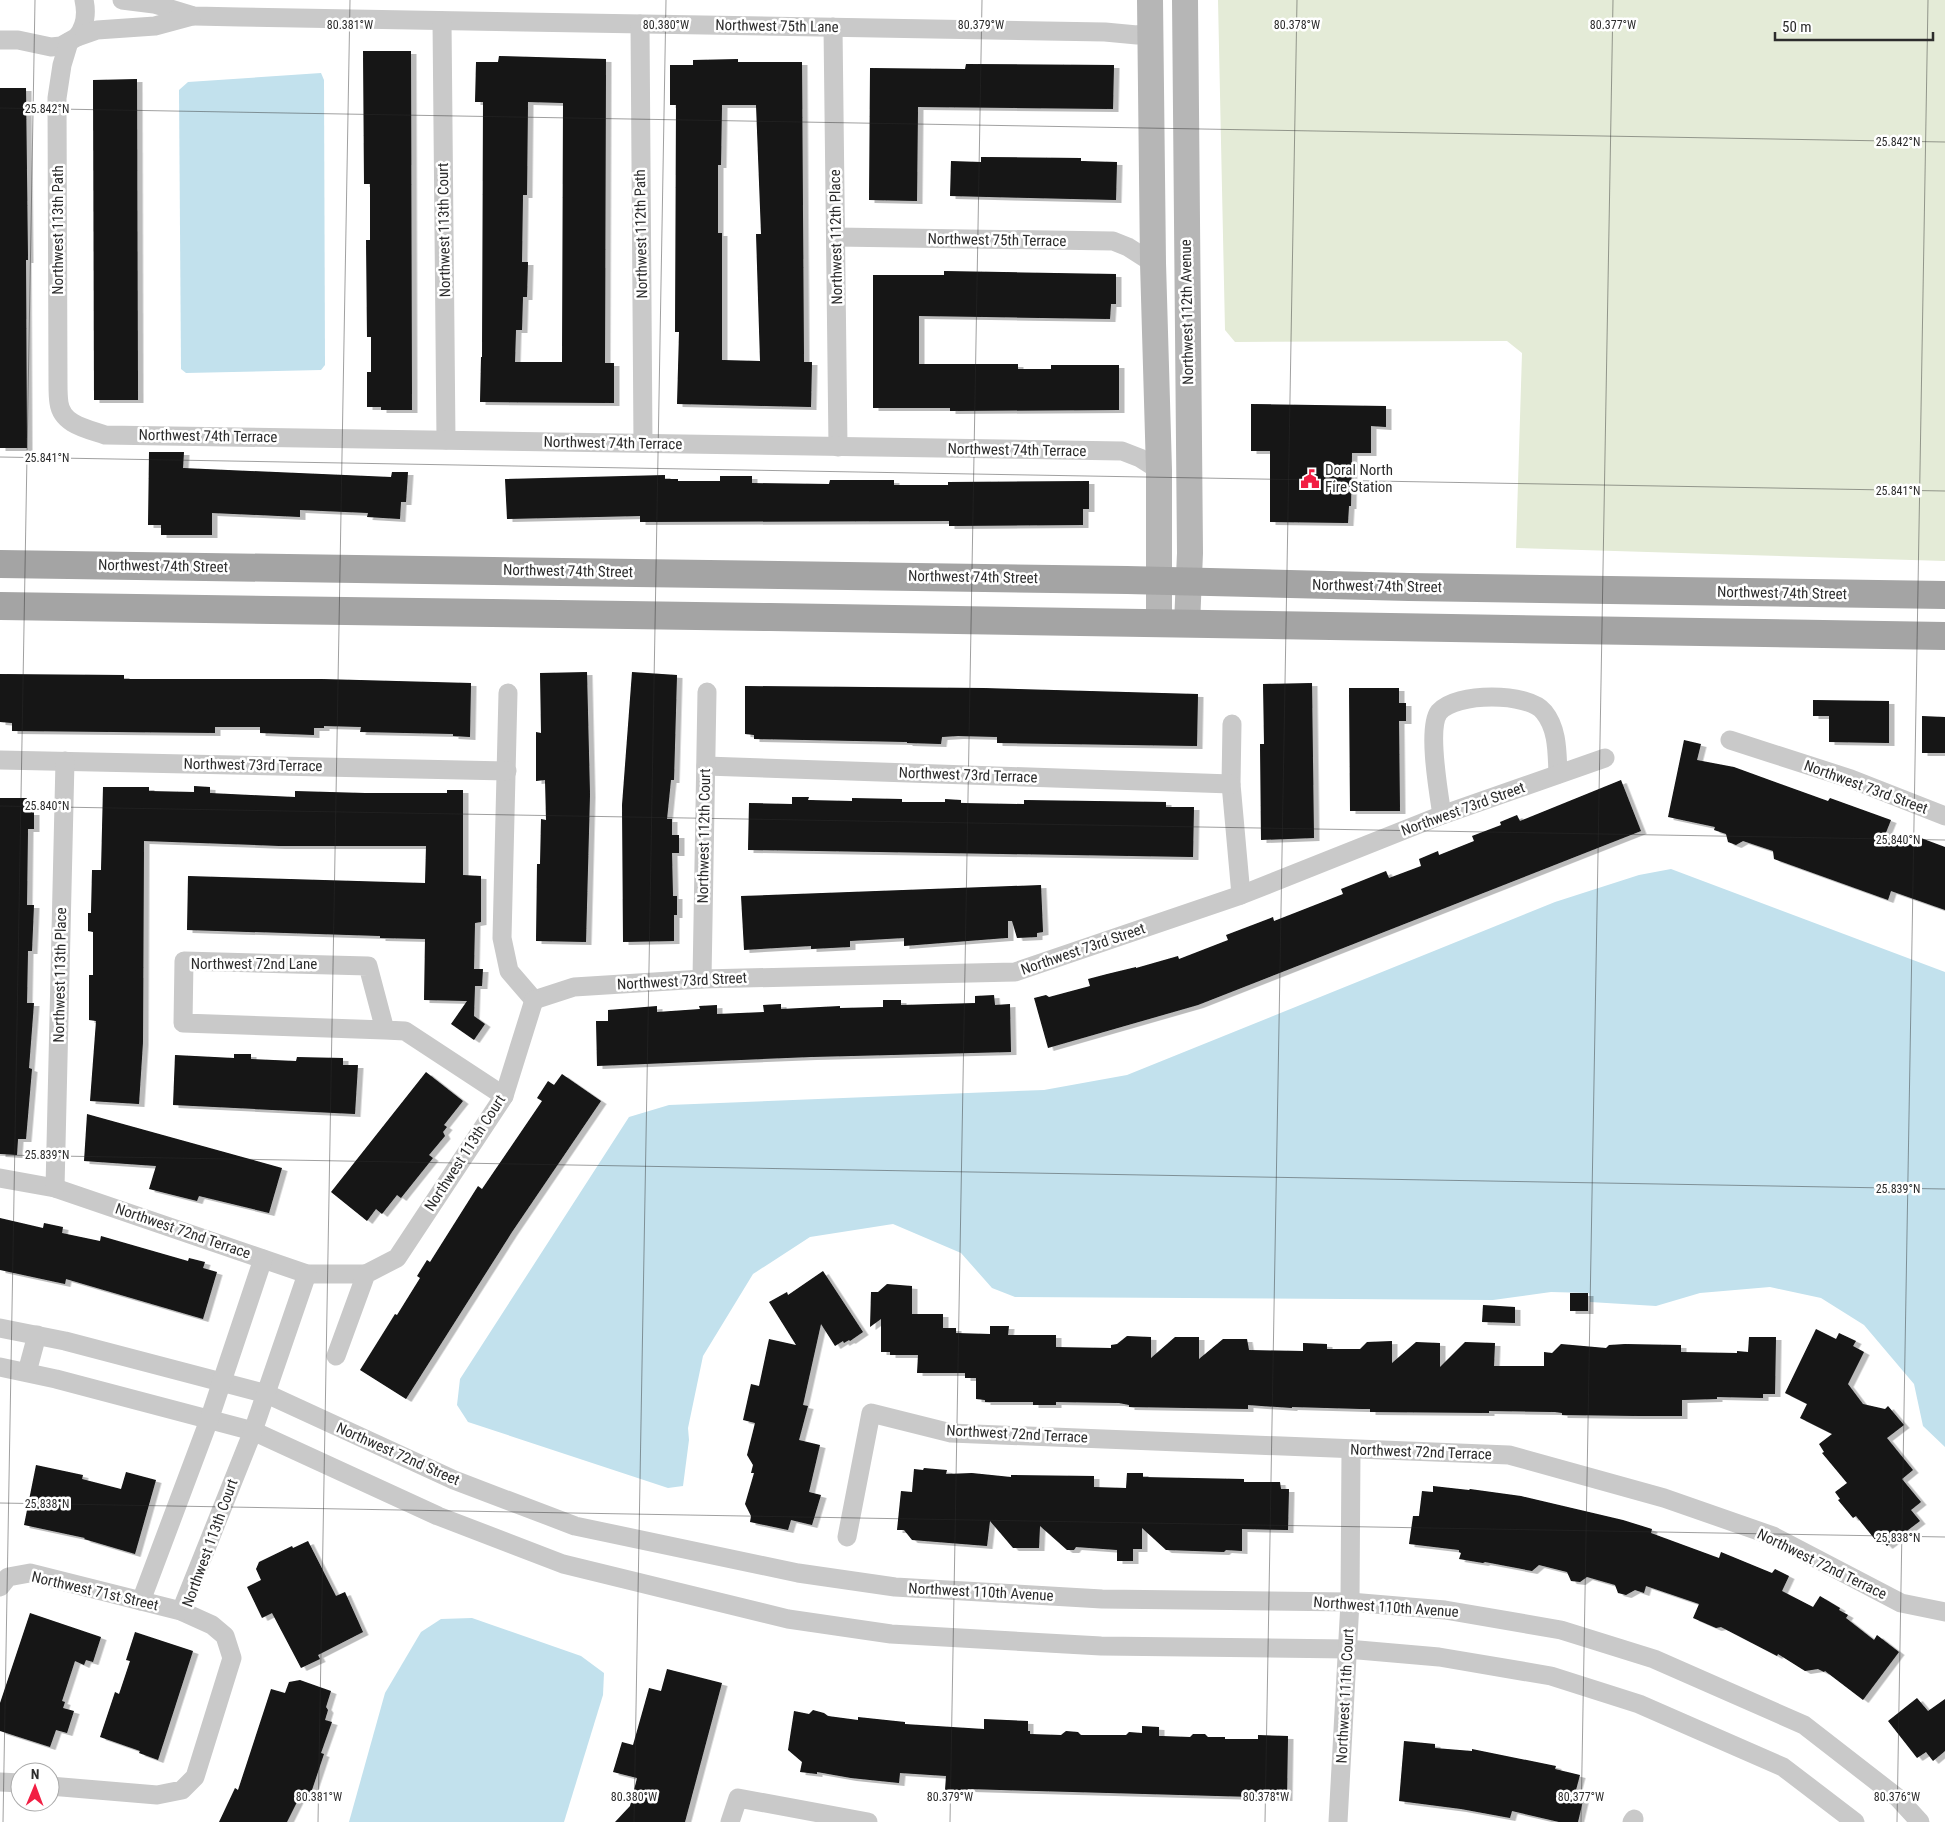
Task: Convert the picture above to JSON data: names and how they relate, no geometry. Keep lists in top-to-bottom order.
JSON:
{
  "streets": {
    "main road": ["Northwest 74th Street"],
    "street": [
      "Northwest 75th Lane",
      "Northwest 113th Path",
      "Northwest 113th Court",
      "Northwest 112th Path",
      "Northwest 112th Place",
      "Northwest 75th Terrace",
      "Northwest 112th Avenue",
      "Northwest 74th Terrace",
      "Northwest 73rd Terrace",
      "Northwest 73rd Street",
      "Northwest 112th Court",
      "Northwest 72nd Lane",
      "Northwest 113th Place",
      "Northwest 72nd Terrace",
      "Northwest 72nd Street",
      "Northwest 71st Street",
      "Northwest 110th Avenue",
      "Northwest 111th Court"
    ]
  },
  "crossings": [
    ["Northwest 75th Lane", "Northwest 113th Path"],
    ["Northwest 75th Lane", "Northwest 113th Court"],
    ["Northwest 75th Lane", "Northwest 112th Path"],
    ["Northwest 75th Lane", "Northwest 112th Place"],
    ["Northwest 75th Lane", "Northwest 112th Avenue"],
    ["Northwest 113th Path", "Northwest 74th Terrace"],
    ["Northwest 113th Court", "Northwest 74th Terrace"],
    ["Northwest 113th Court", "Northwest 73rd Street"],
    ["Northwest 113th Court", "Northwest 72nd Lane"],
    ["Northwest 113th Court", "Northwest 72nd Terrace"],
    ["Northwest 113th Court", "Northwest 72nd Street"],
    ["Northwest 113th Court", "Northwest 71st Street"],
    ["Northwest 112th Path", "Northwest 74th Terrace"],
    ["Northwest 112th Place", "Northwest 75th Terrace"],
    ["Northwest 112th Place", "Northwest 74th Terrace"],
    ["Northwest 75th Terrace", "Northwest 112th Avenue"],
    ["Northwest 112th Avenue", "Northwest 74th Terrace"],
    ["Northwest 112th Avenue", "Northwest 74th Street"],
    ["Northwest 73rd Terrace", "Northwest 112th Court"],
    ["Northwest 73rd Terrace", "Northwest 113th Place"],
    ["Northwest 73rd Street", "Northwest 112th Court"],
    ["Northwest 113th Place", "Northwest 72nd Terrace"],
    ["Northwest 72nd Terrace", "Northwest 111th Court"],
    ["Northwest 72nd Street", "Northwest 110th Avenue"],
    ["Northwest 110th Avenue", "Northwest 111th Court"]
  ],
  "places": {
    "public building": ["Doral North Fire Station"]
  },
  "scale_bar": "50 m",
  "north": "top",
  "coordinates": [
    "80.381°W",
    "80.380°W",
    "80.379°W",
    "80.378°W",
    "80.377°W",
    "25.842°N",
    "25.841°N",
    "25.840°N",
    "25.839°N",
    "25.838°N",
    "80.376°W"
  ]
}
